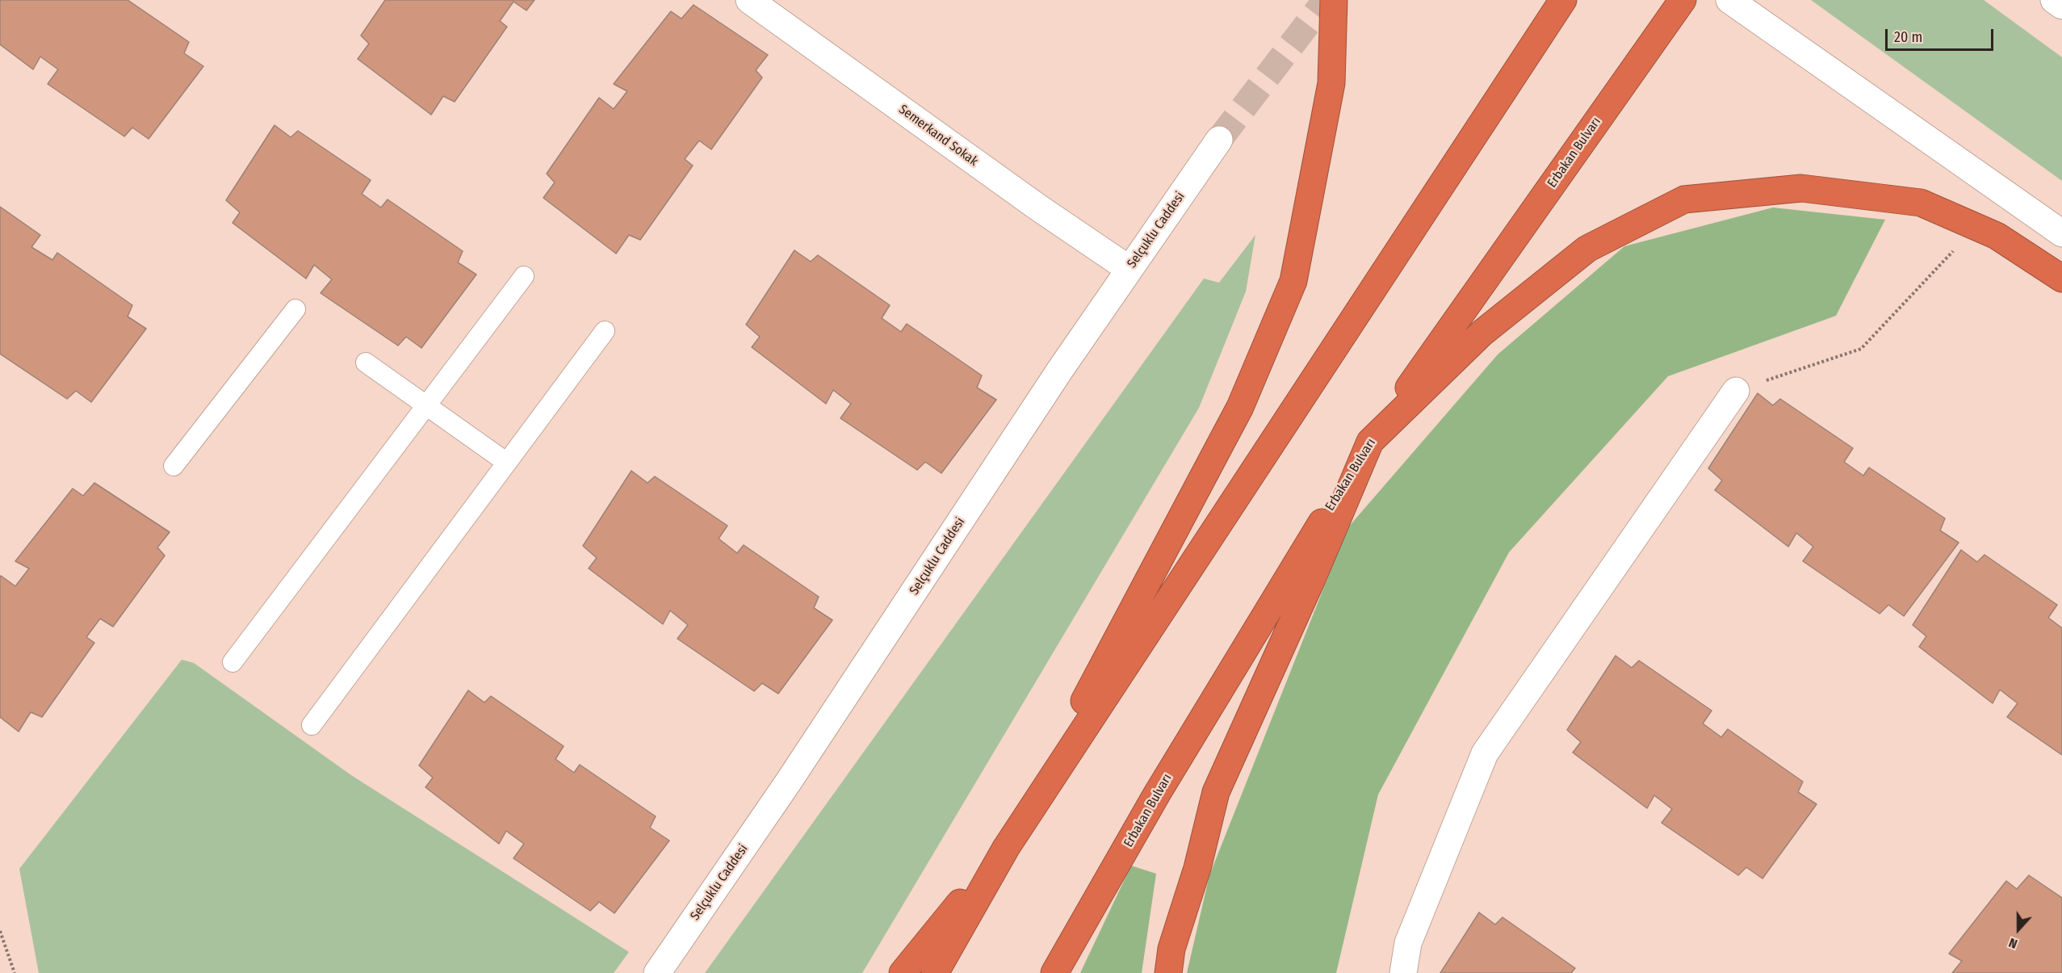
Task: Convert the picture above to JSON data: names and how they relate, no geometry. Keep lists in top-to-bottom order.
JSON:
{
  "streets": {
    "highway": ["Erbakan Bulvarı"],
    "street": ["Semerkand Sokak", "Selçuklu Caddesi"]
  },
  "crossings": [
    ["Semerkand Sokak", "Selçuklu Caddesi"]
  ],
  "scale_bar": "20 m",
  "north": "bottom"
}
